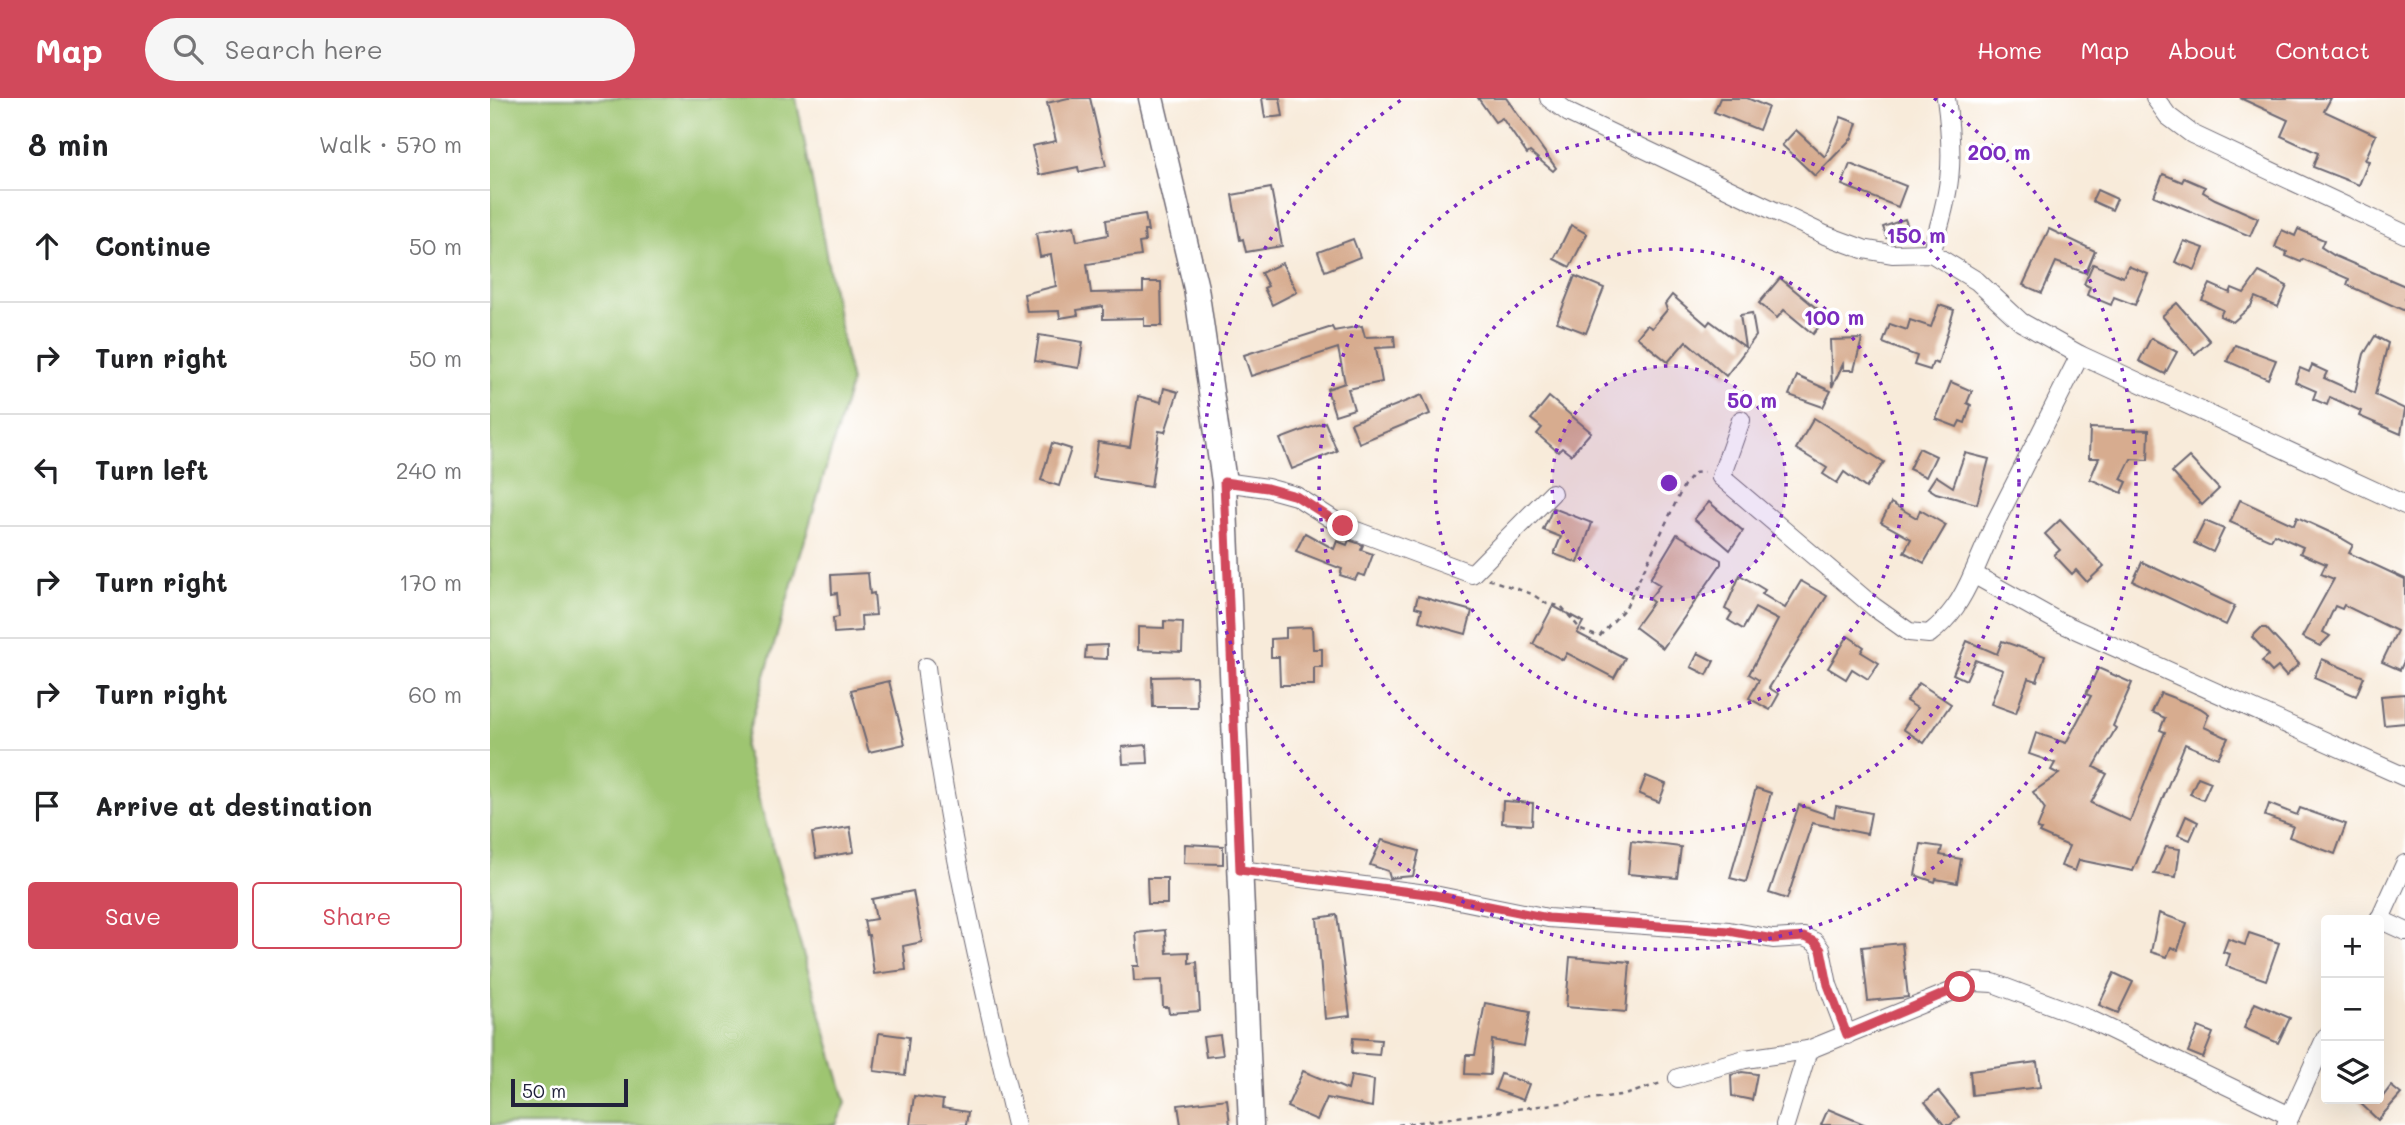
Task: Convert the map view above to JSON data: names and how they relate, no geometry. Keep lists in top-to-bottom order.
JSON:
{
  "scale_bar": "50 m",
  "page": {
    "header": "Map",
    "search": "Search here",
    "nav": [
      "Home",
      "Map",
      "About",
      "Contact"
    ],
    "heading": ["8 min", "Walk · 570 m"],
    "list": [
      ["Continue", "50 m"],
      ["Turn right", "50 m"],
      ["Turn left", "240 m"],
      ["Turn right", "170 m"],
      ["Turn right", "60 m"],
      "Arrive at destination"
    ],
    "buttons": ["Save", "Share"],
    "map_buttons": ["+", "−"],
    "scale": "50 m"
  },
  "rings": [
    "200 m",
    "150 m",
    "100 m",
    "50 m"
  ]
}
